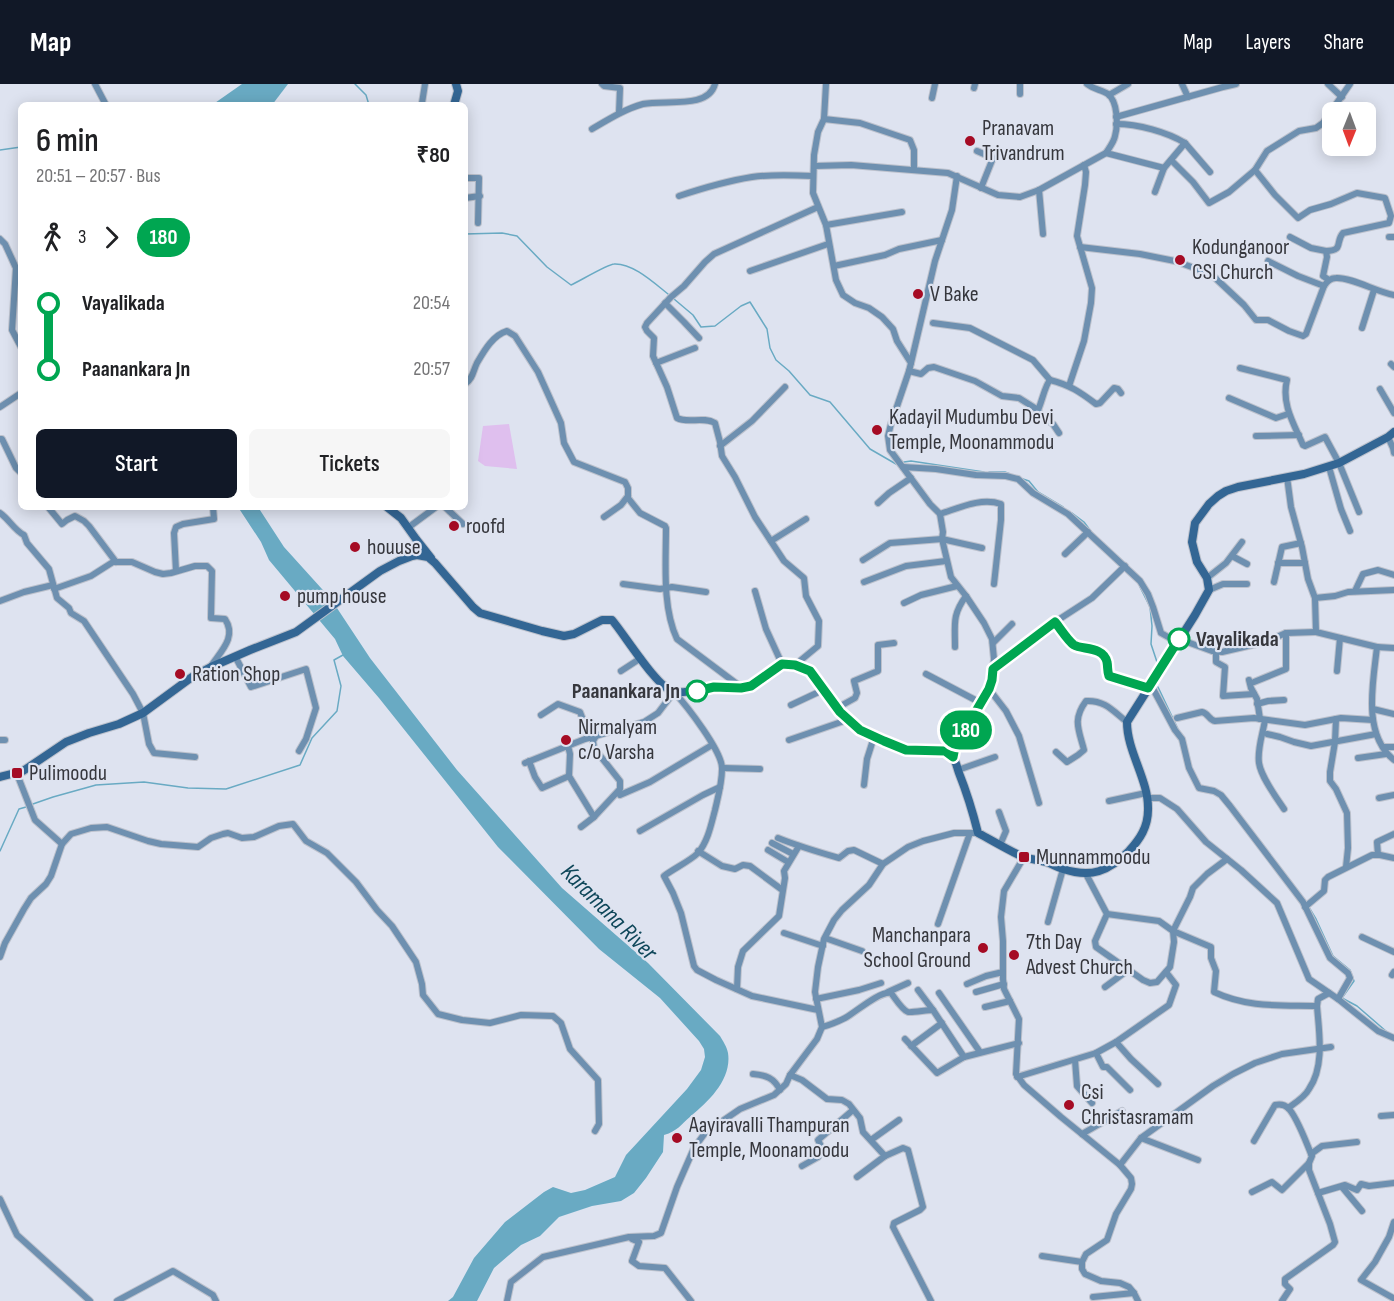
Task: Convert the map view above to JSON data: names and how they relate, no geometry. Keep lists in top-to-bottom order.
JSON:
{
  "water": ["Karamana River"],
  "places": {
    "other": [
      "Pranavam Trivandrum",
      "Kodunganoor CSI Church",
      "V Bake",
      "Kadayil Mudumbu Devi Temple, Moonammodu",
      "roofd",
      "houuse",
      "pump house",
      "Vayalikada",
      "Ration Shop",
      "Paanankara Jn",
      "Nirmalyam c/o Varsha",
      "Manchanpara School Ground",
      "7th Day Advest Church",
      "Csi Christasramam",
      "Aayiravalli Thampuran Temple, Moonamoodu"
    ],
    "transit": ["Pulimoodu", "Munnammoodu"]
  },
  "lines": ["bus line 180"],
  "north": "bottom",
  "page": {
    "header": "Map",
    "nav": ["Map", "Layers", "Share"],
    "on_map": "180",
    "heading": ["6 min", "20:51 – 20:57 · Bus", "₹80"],
    "legs": ["3", "180"],
    "list": [
      {
        "name": "Vayalikada",
        "value": "20:54"
      },
      {
        "name": "Paanankara Jn",
        "value": "20:57"
      }
    ],
    "buttons": ["Start", "Tickets"]
  }
}
